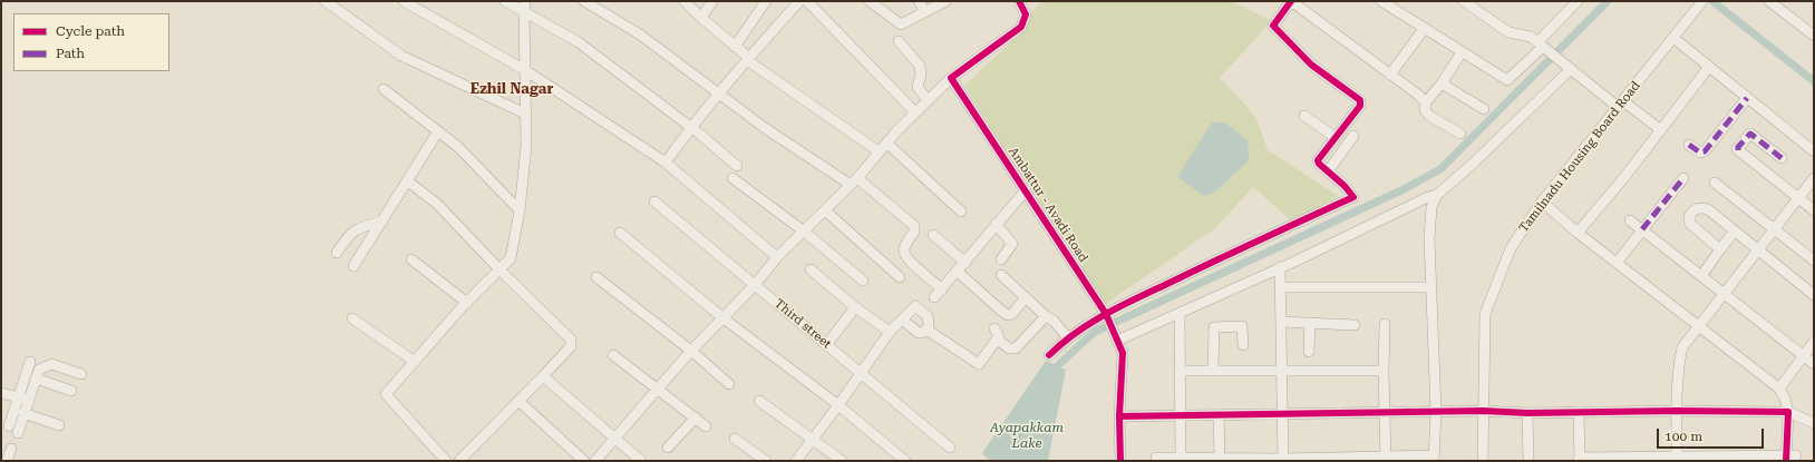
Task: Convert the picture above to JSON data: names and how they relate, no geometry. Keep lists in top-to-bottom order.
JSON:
{
  "streets": {
    "street": ["Tamilnadu Housing Board Road", "Ambattur - Avadi Road", "Third street"]
  },
  "districts": ["Ezhil Nagar"],
  "water": ["Ayapakkam Lake"],
  "legend": ["Cycle path", "Path"],
  "scale_bar": "100 m"
}
